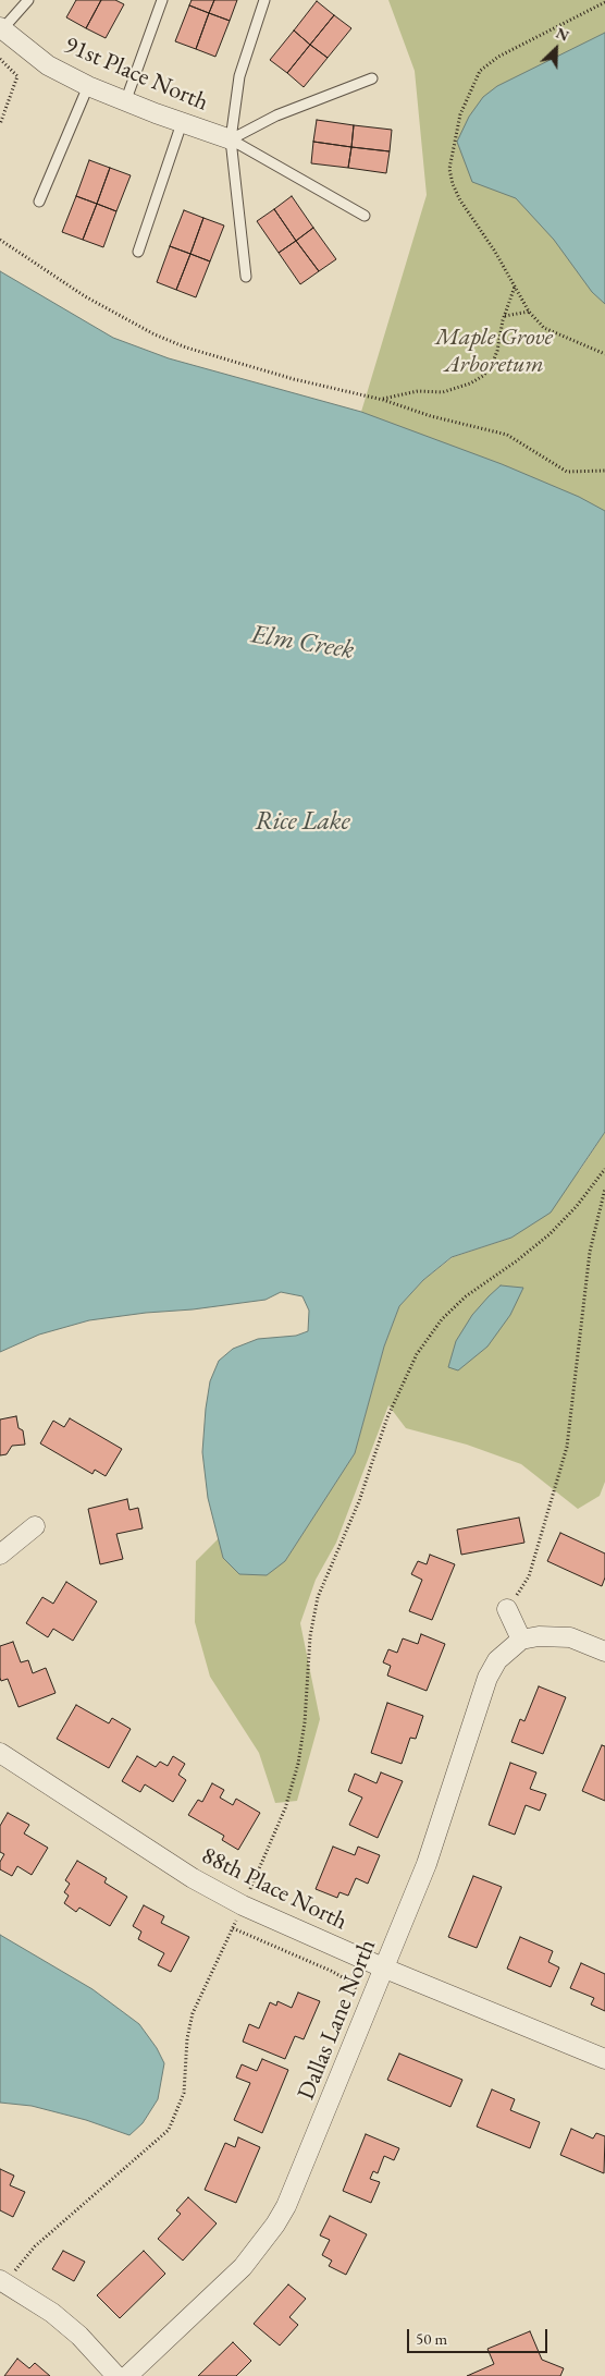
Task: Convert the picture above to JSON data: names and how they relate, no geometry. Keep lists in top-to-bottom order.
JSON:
{
  "streets": {
    "street": ["91st Place North", "88th Place North", "Dallas Lane North"]
  },
  "crossings": [
    ["88th Place North", "Dallas Lane North"]
  ],
  "water": ["Elm Creek", "Rice Lake"],
  "parks": ["Maple Grove Arboretum"],
  "scale_bar": "50 m",
  "north": "top right"
}
